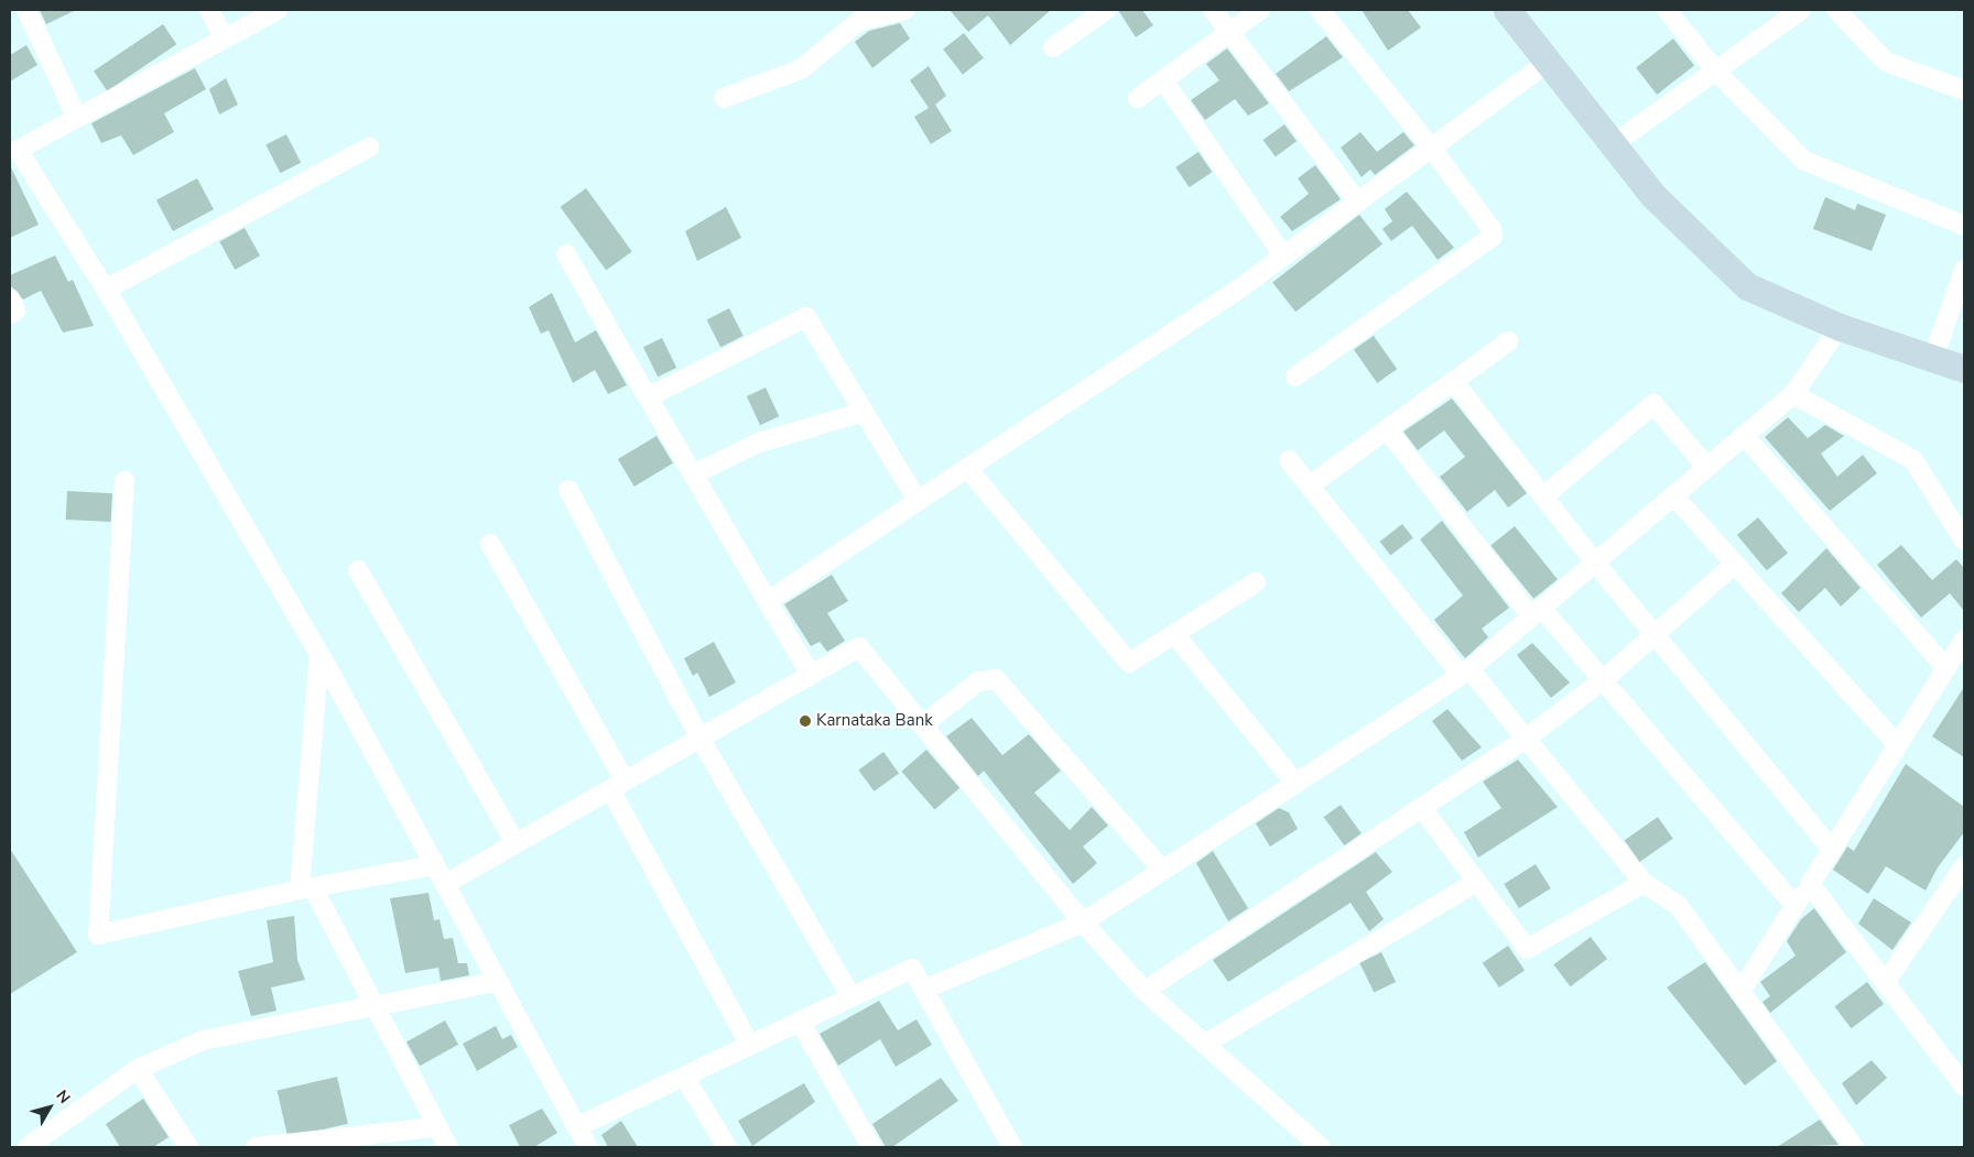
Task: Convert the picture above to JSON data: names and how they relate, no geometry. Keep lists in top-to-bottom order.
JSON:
{
  "places": ["Karnataka Bank"],
  "north": "top right"
}
